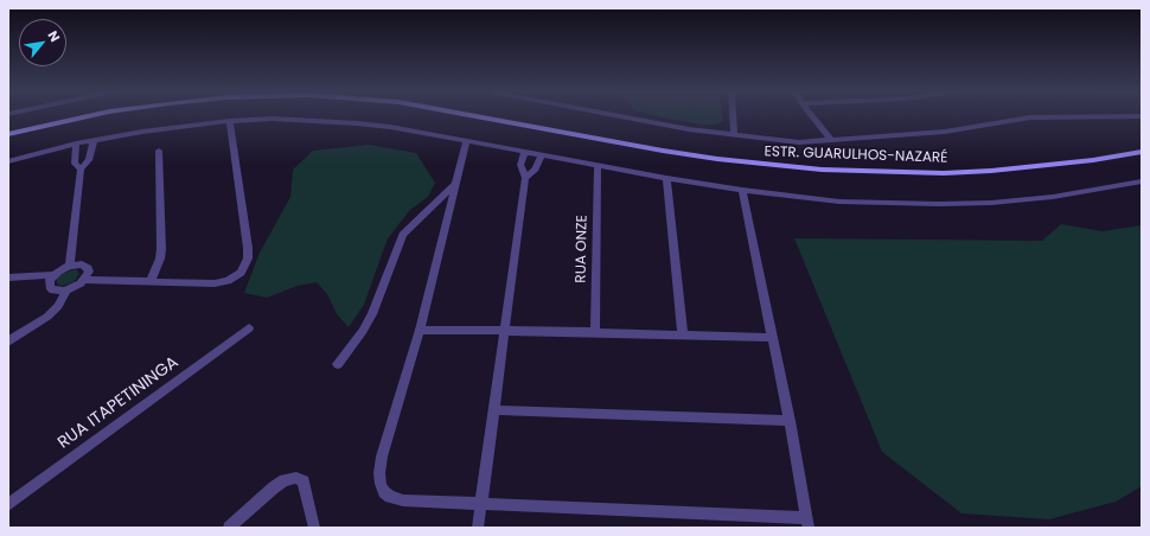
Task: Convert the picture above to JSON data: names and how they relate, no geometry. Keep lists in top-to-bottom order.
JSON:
{
  "streets": {
    "main road": ["ESTR. GUARULHOS-NAZARÉ"],
    "street": ["RUA ONZE", "RUA ITAPETININGA"]
  },
  "north": "top right"
}
